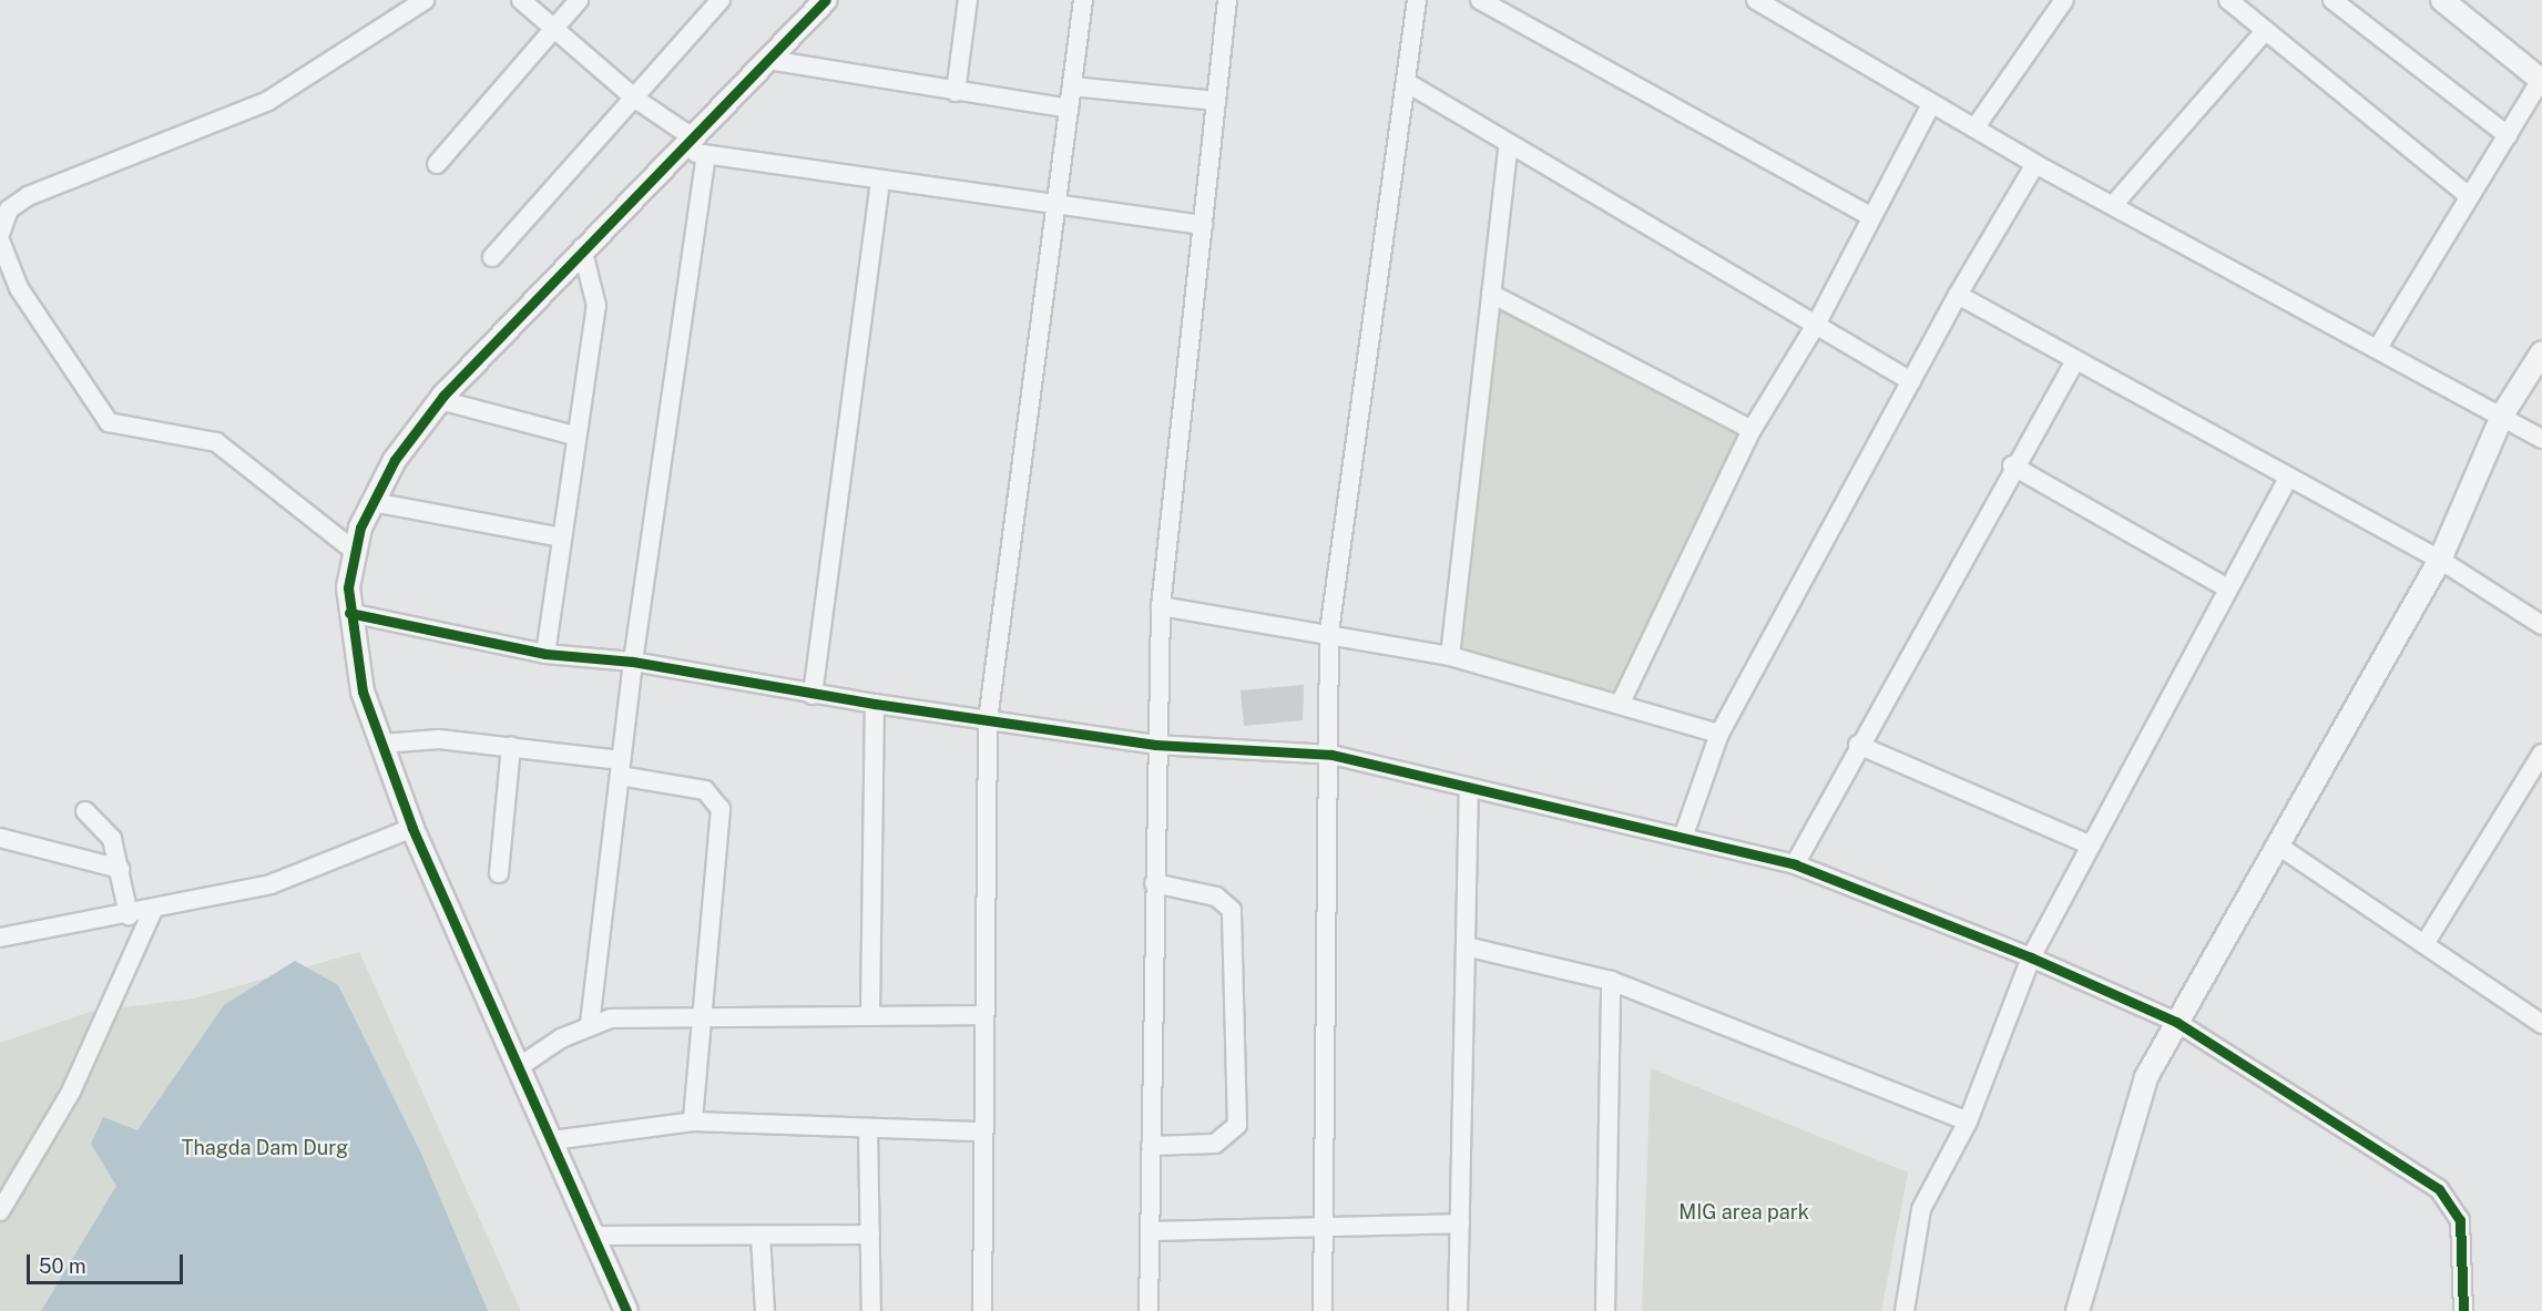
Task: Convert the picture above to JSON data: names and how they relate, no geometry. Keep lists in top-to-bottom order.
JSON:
{
  "parks": ["Thagda Dam Durg", "MIG area park"],
  "scale_bar": "50 m"
}
